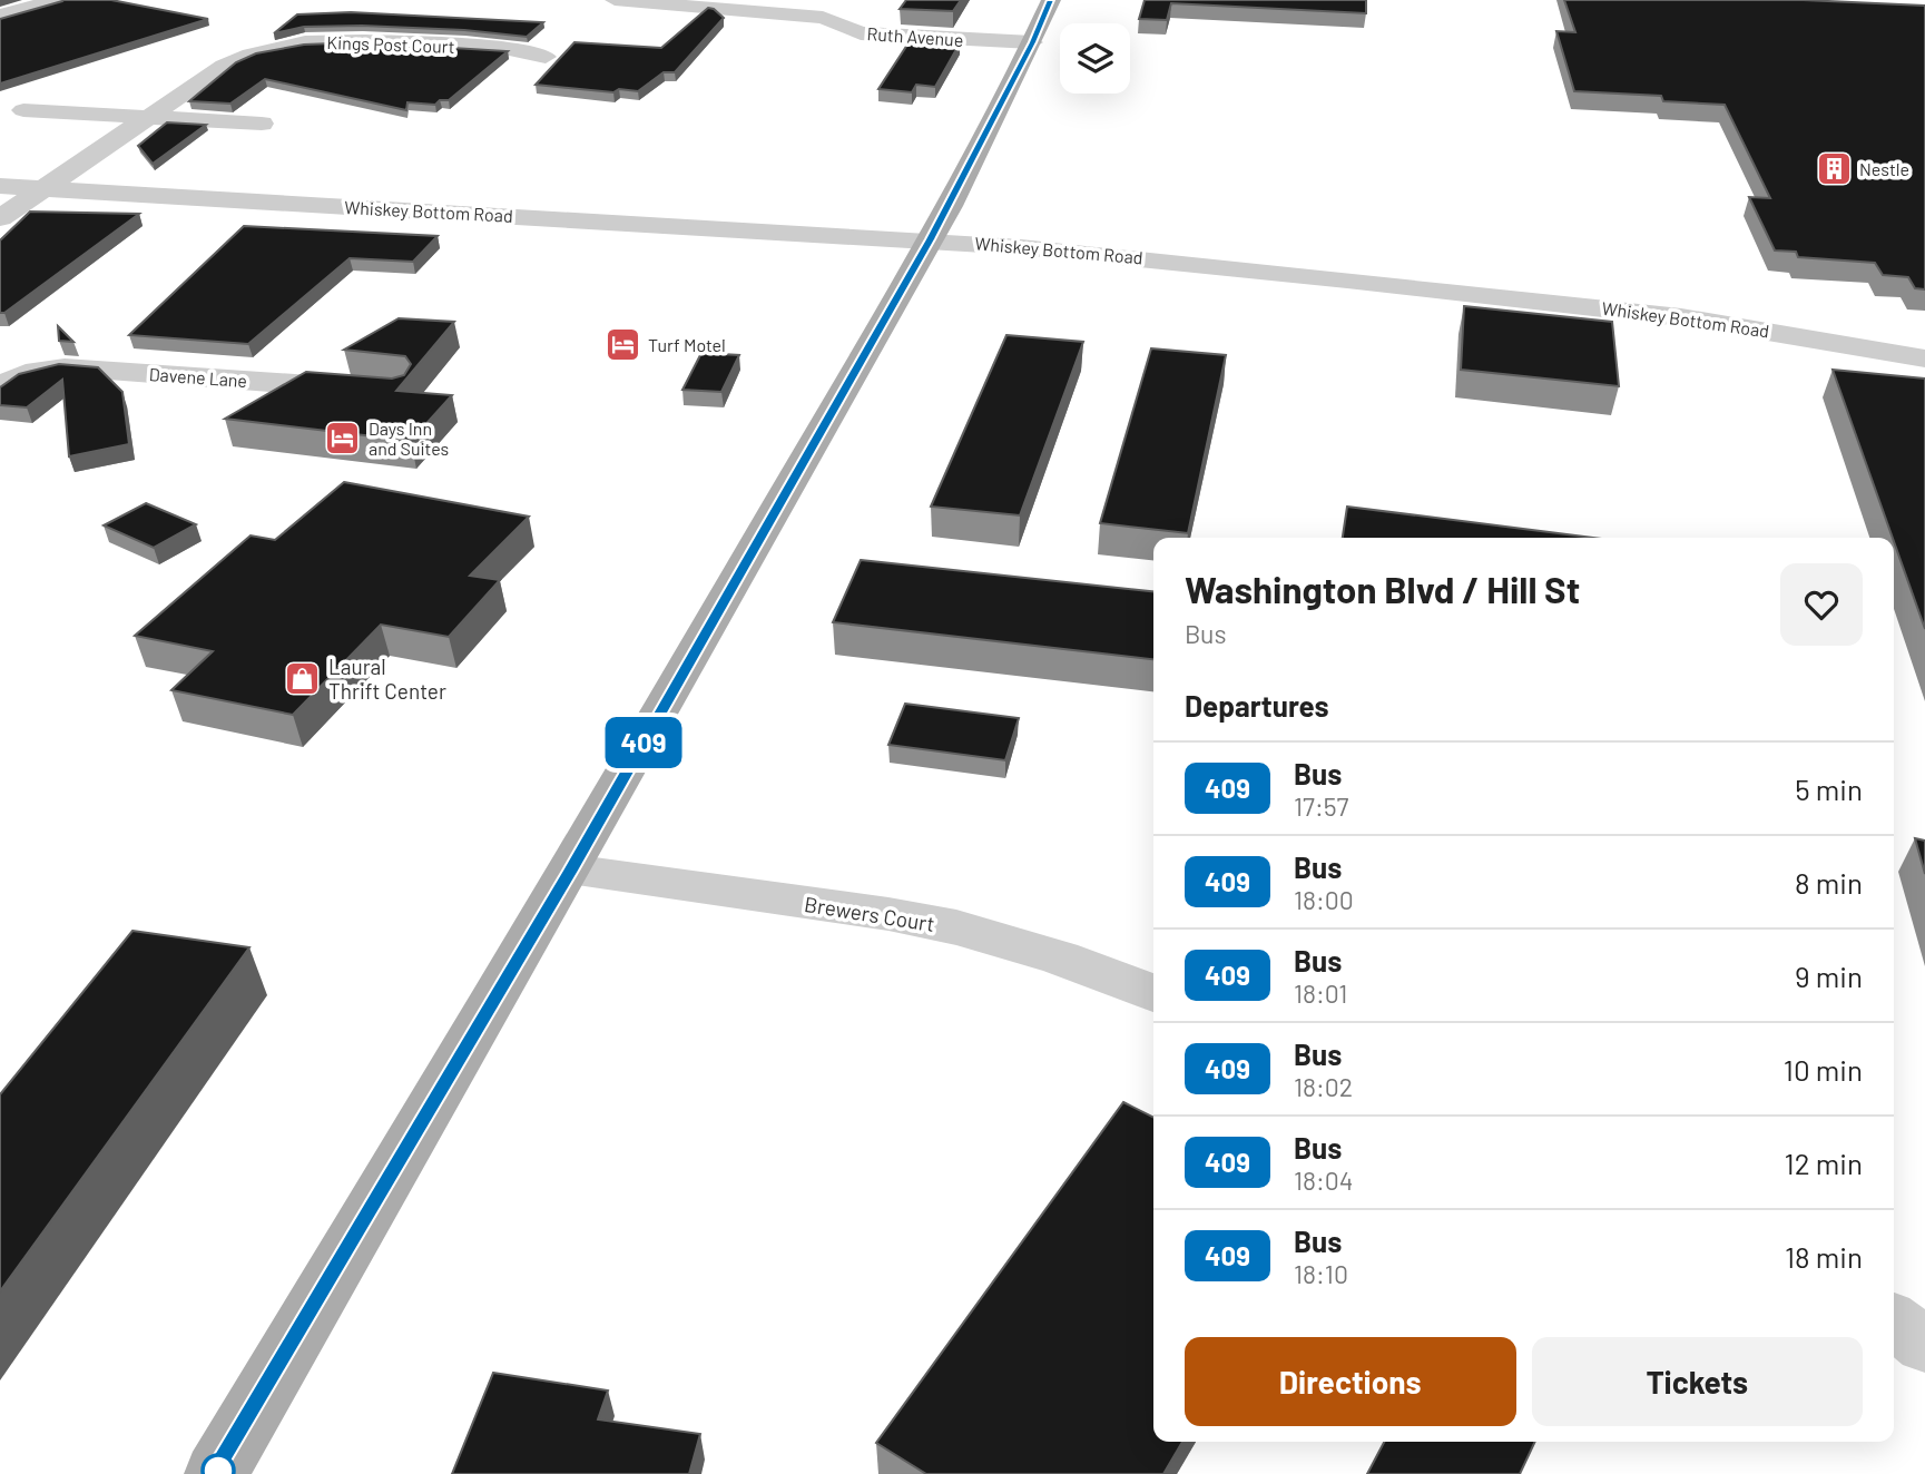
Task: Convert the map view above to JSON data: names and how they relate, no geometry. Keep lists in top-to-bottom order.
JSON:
{
  "streets": {
    "street": [
      "Ruth Avenue",
      "Kings Post Court",
      "Whiskey Bottom Road",
      "Davene Lane",
      "Brewers Court"
    ]
  },
  "crossings": [
    ["Kings Post Court", "Whiskey Bottom Road"]
  ],
  "places": {
    "building": ["Nestle"],
    "hotel": ["Turf Motel", "Days Inn and Suites"],
    "shop": ["Laural Thrift Center"]
  },
  "lines": ["bus line 409"],
  "page": {
    "on_map": "409",
    "heading": [
      ["Washington Blvd / Hill St", "Bus"],
      "Departures"
    ],
    "list": [
      {
        "mark": "409",
        "name": "Bus",
        "note": "17:57",
        "value": "5 min"
      },
      {
        "mark": "409",
        "name": "Bus",
        "note": "18:00",
        "value": "8 min"
      },
      {
        "mark": "409",
        "name": "Bus",
        "note": "18:01",
        "value": "9 min"
      },
      {
        "mark": "409",
        "name": "Bus",
        "note": "18:02",
        "value": "10 min"
      },
      {
        "mark": "409",
        "name": "Bus",
        "note": "18:04",
        "value": "12 min"
      },
      {
        "mark": "409",
        "name": "Bus",
        "note": "18:10",
        "value": "18 min"
      }
    ],
    "buttons": ["Directions", "Tickets"]
  }
}
